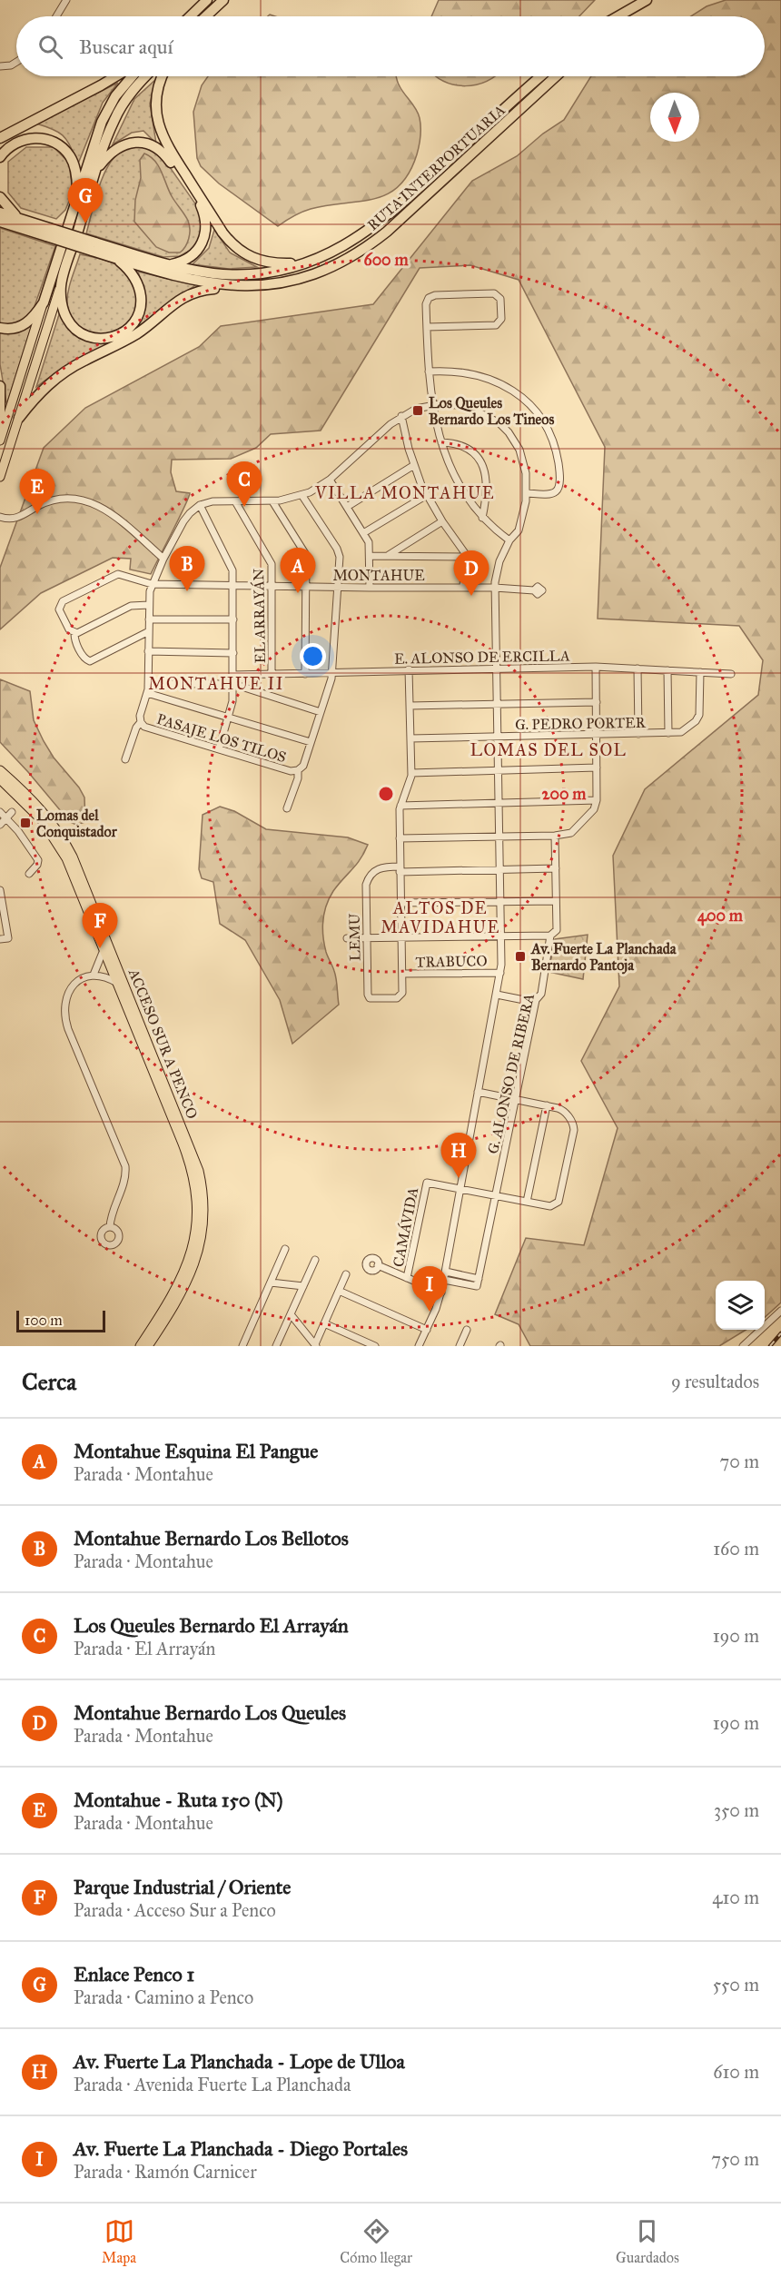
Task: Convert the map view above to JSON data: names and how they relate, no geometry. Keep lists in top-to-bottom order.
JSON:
{
  "streets": {
    "highway": ["RUTA INTERPORTUARIA"],
    "main road": ["ACCESO SUR A PENCO"],
    "street": [
      "MONTAHUE",
      "EL ARRAYÁN",
      "E. ALONSO DE ERCILLA",
      "G. PEDRO PORTER",
      "PASAJE LOS TILOS",
      "LEMU",
      "TRABUCO",
      "G. ALONSO DE RIBERA",
      "CAMÁVIDA"
    ]
  },
  "crossings": [
    ["MONTAHUE", "EL ARRAYÁN"],
    ["EL ARRAYÁN", "E. ALONSO DE ERCILLA"],
    ["E. ALONSO DE ERCILLA", "G. PEDRO PORTER"],
    ["LEMU", "TRABUCO"],
    ["LEMU", "G. ALONSO DE RIBERA"]
  ],
  "districts": [
    "VILLA MONTAHUE",
    "MONTAHUE II",
    "LOMAS DEL SOL",
    "ALTOS DE MAVIDAHUE"
  ],
  "places": {
    "transit": ["Los Queules Bernardo Los Tineos", "Lomas del Conquistador", "Av. Fuerte La Planchada Bernardo Pantoja"]
  },
  "scale_bar": "100 m",
  "north": "bottom",
  "page": {
    "search": "Buscar aquí",
    "pins": [
      "G",
      "C",
      "E",
      "B",
      "A",
      "D",
      "F",
      "H",
      "I"
    ],
    "scale": "100 m",
    "heading": ["Cerca", "9 resultados"],
    "list": [
      {
        "mark": "A",
        "name": "Montahue Esquina El Pangue",
        "note": "Parada · Montahue",
        "value": "70 m"
      },
      {
        "mark": "B",
        "name": "Montahue Bernardo Los Bellotos",
        "note": "Parada · Montahue",
        "value": "160 m"
      },
      {
        "mark": "C",
        "name": "Los Queules Bernardo El Arrayán",
        "note": "Parada · El Arrayán",
        "value": "190 m"
      },
      {
        "mark": "D",
        "name": "Montahue Bernardo Los Queules",
        "note": "Parada · Montahue",
        "value": "190 m"
      },
      {
        "mark": "E",
        "name": "Montahue - Ruta 150 (N)",
        "note": "Parada · Montahue",
        "value": "350 m"
      },
      {
        "mark": "F",
        "name": "Parque Industrial / Oriente",
        "note": "Parada · Acceso Sur a Penco",
        "value": "410 m"
      },
      {
        "mark": "G",
        "name": "Enlace Penco 1",
        "note": "Parada · Camino a Penco",
        "value": "550 m"
      },
      {
        "mark": "H",
        "name": "Av. Fuerte La Planchada - Lope de Ulloa",
        "note": "Parada · Avenida Fuerte La Planchada",
        "value": "610 m"
      },
      {
        "mark": "I",
        "name": "Av. Fuerte La Planchada - Diego Portales",
        "note": "Parada · Ramón Carnicer",
        "value": "750 m"
      }
    ],
    "nav": ["Mapa", "Cómo llegar", "Guardados"]
  },
  "rings": ["600 m", "200 m", "400 m"]
}
